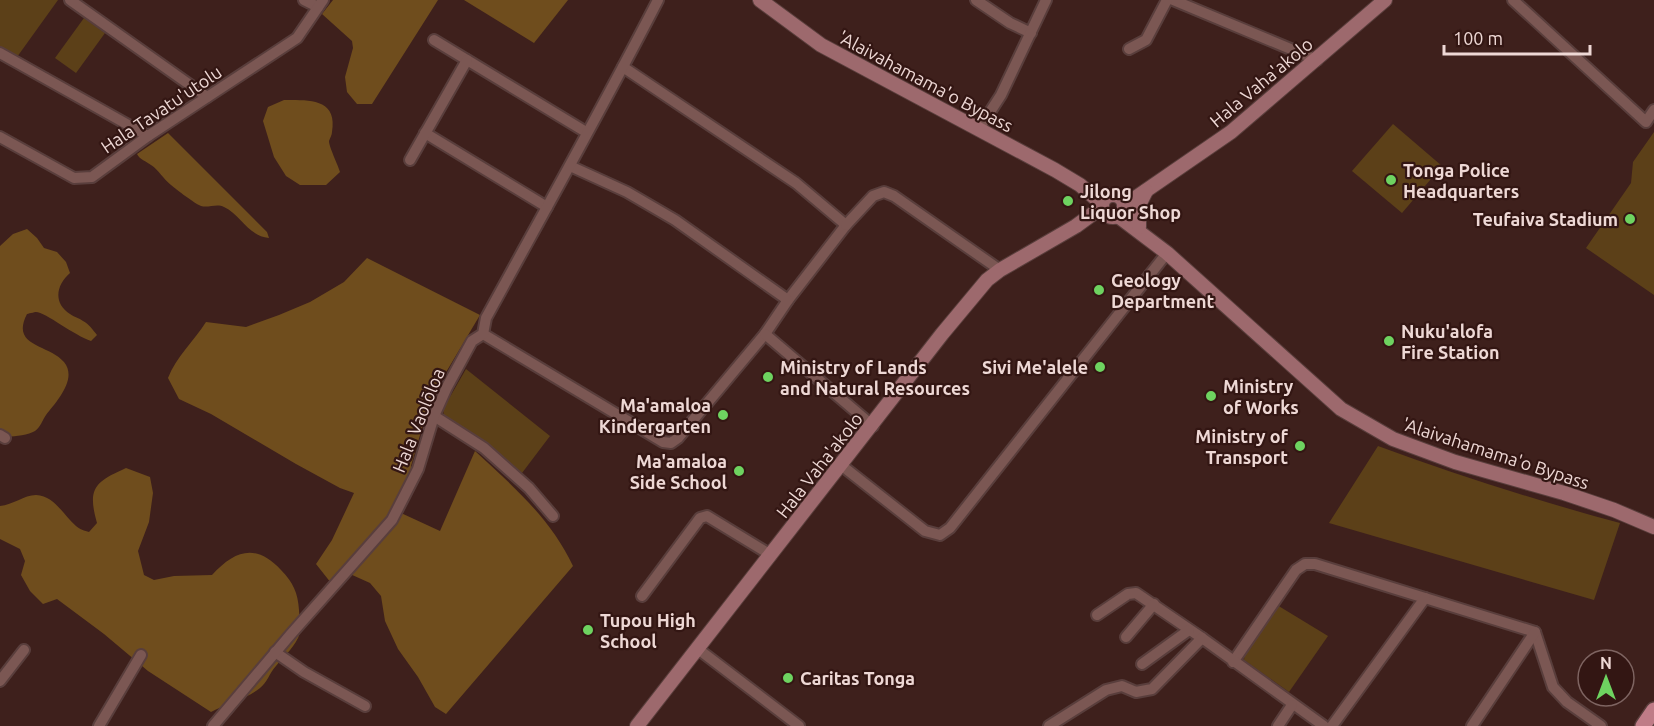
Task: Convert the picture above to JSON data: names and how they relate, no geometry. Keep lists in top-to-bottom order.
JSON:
{
  "streets": {
    "main road": ["'Alaivahamama'o Bypass", "Hala Vaha'akolo"],
    "street": ["Hala Tavatu'utolu", "Hala Vaolōloa"]
  },
  "crossings": [
    ["'Alaivahamama'o Bypass", "Hala Vaha'akolo"]
  ],
  "places": [
    "Tonga Police Headquarters",
    "Jilong Liquor Shop",
    "Teufaiva Stadium",
    "Geology Department",
    "Nuku'alofa Fire Station",
    "Sivi Me'alele",
    "Ministry of Lands and Natural Resources",
    "Ministry of Works",
    "Ma'amaloa Kindergarten",
    "Ministry of Transport",
    "Ma'amaloa Side School",
    "Tupou High School",
    "Caritas Tonga"
  ],
  "scale_bar": "100 m",
  "north": "top"
}
